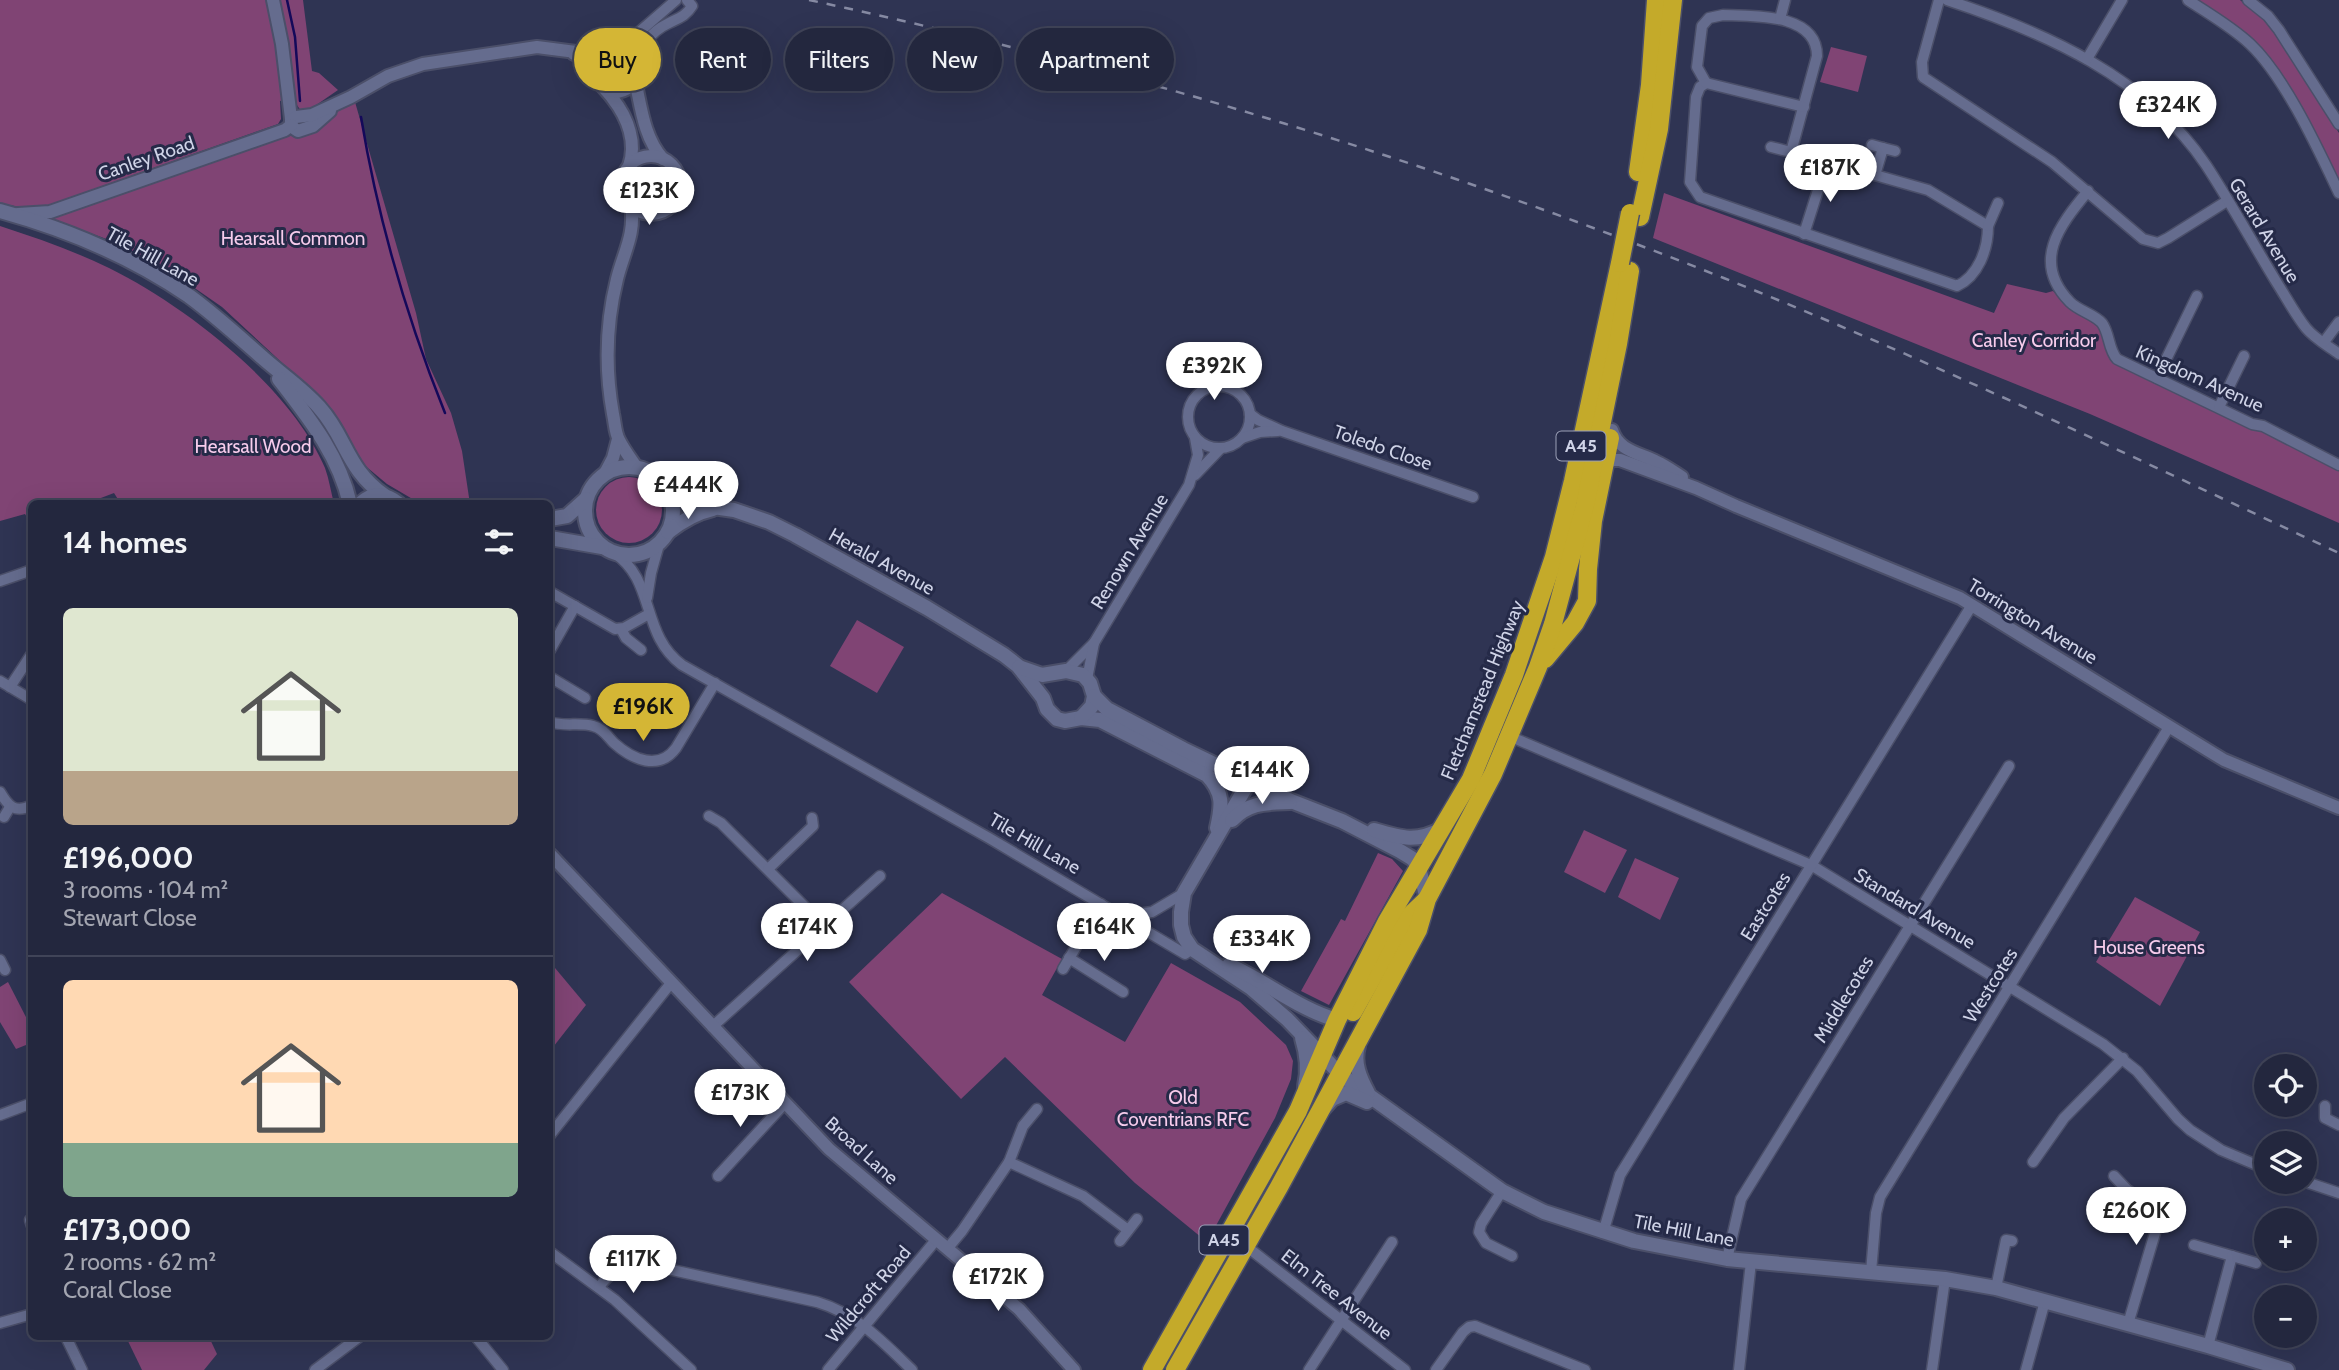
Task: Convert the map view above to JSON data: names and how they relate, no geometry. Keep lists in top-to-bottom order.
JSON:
{
  "streets": {
    "highway": ["A45", "Fletchamstead Highway"],
    "main road": ["Tile Hill Lane", "Herald Avenue"],
    "street": [
      "Canley Road",
      "Gerard Avenue",
      "Kingdom Avenue",
      "Toledo Close",
      "Renown Avenue",
      "Torrington Avenue",
      "Eastcotes",
      "Standard Avenue",
      "Westcotes",
      "Middlecotes",
      "Broad Lane",
      "Wildcroft Road",
      "Elm Tree Avenue"
    ]
  },
  "crossings": [
    ["Canley Road", "Tile Hill Lane"],
    ["Tile Hill Lane", "Herald Avenue"],
    ["Tile Hill Lane", "Fletchamstead Highway"],
    ["Tile Hill Lane", "Eastcotes"],
    ["Tile Hill Lane", "Westcotes"],
    ["Tile Hill Lane", "Middlecotes"],
    ["Toledo Close", "Renown Avenue"],
    ["Renown Avenue", "Herald Avenue"],
    ["Torrington Avenue", "Eastcotes"],
    ["Torrington Avenue", "Westcotes"],
    ["Fletchamstead Highway", "Standard Avenue"],
    ["Fletchamstead Highway", "Elm Tree Avenue"],
    ["Eastcotes", "Standard Avenue"],
    ["Standard Avenue", "Westcotes"],
    ["Standard Avenue", "Middlecotes"],
    ["Broad Lane", "Wildcroft Road"]
  ],
  "parks": [
    "Hearsall Common",
    "Canley Corridor",
    "Hearsall Wood",
    "House Greens",
    "Old Coventrians RFC"
  ],
  "page": {
    "chip": [
      "Buy",
      "Rent",
      "Filters",
      "New",
      "Apartment"
    ],
    "price": [
      "£324K",
      "£187K",
      "£123K",
      "£392K",
      "£444K",
      "£196K",
      "£144K",
      "£174K",
      "£164K",
      "£334K",
      "£173K",
      "£260K",
      "£117K",
      "£172K"
    ],
    "heading": "14 homes",
    "list": [
      {
        "name": "£196,000",
        "note": "3 rooms · 104 m² · Stewart Close"
      },
      {
        "name": "£173,000",
        "note": "2 rooms · 62 m² · Coral Close"
      }
    ],
    "map_buttons": ["+", "−"]
  }
}
